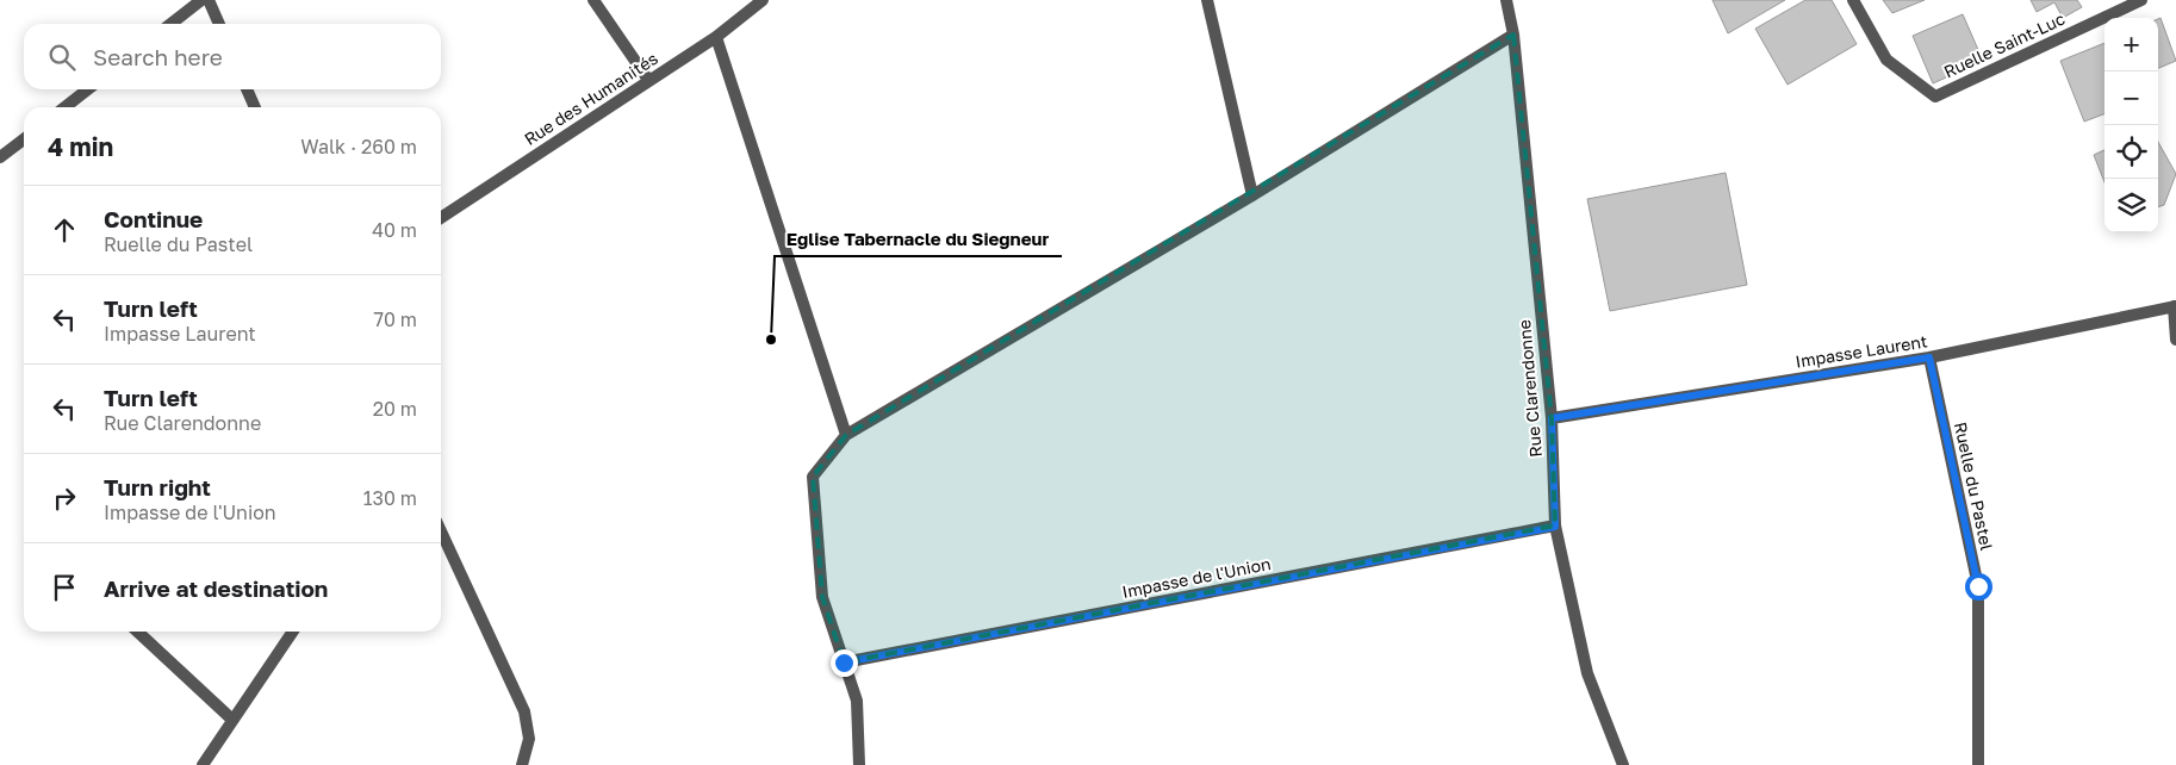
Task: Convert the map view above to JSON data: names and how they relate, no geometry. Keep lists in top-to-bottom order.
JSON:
{
  "streets": {
    "street": [
      "Ruelle Saint-Luc",
      "Rue des Humanités",
      "Impasse Laurent",
      "Rue Clarendonne",
      "Ruelle du Pastel",
      "Impasse de l'Union"
    ]
  },
  "crossings": [
    ["Impasse Laurent", "Rue Clarendonne"],
    ["Impasse Laurent", "Ruelle du Pastel"],
    ["Rue Clarendonne", "Impasse de l'Union"]
  ],
  "places": ["Eglise Tabernacle du Siegneur"],
  "page": {
    "map_buttons": ["+", "−"],
    "search": "Search here",
    "heading": ["4 min", "Walk · 260 m"],
    "list": [
      ["Continue", "Ruelle du Pastel", "40 m"],
      ["Turn left", "Impasse Laurent", "70 m"],
      ["Turn left", "Rue Clarendonne", "20 m"],
      ["Turn right", "Impasse de l'Union", "130 m"],
      "Arrive at destination"
    ]
  }
}
